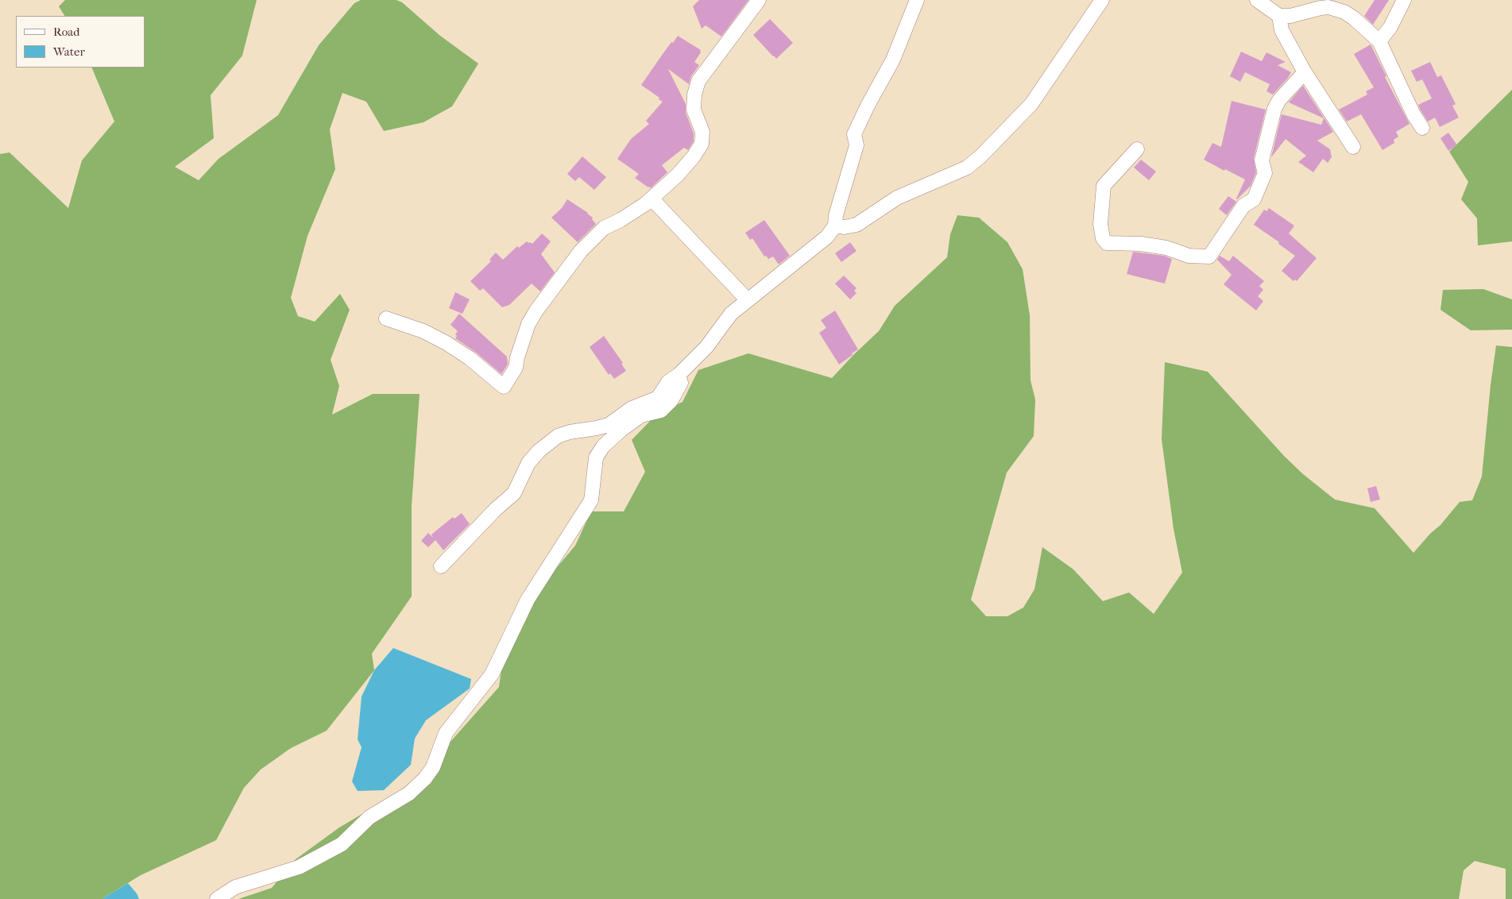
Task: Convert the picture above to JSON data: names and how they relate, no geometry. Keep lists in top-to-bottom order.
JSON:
{
  "legend": ["Road", "Water"]
}
